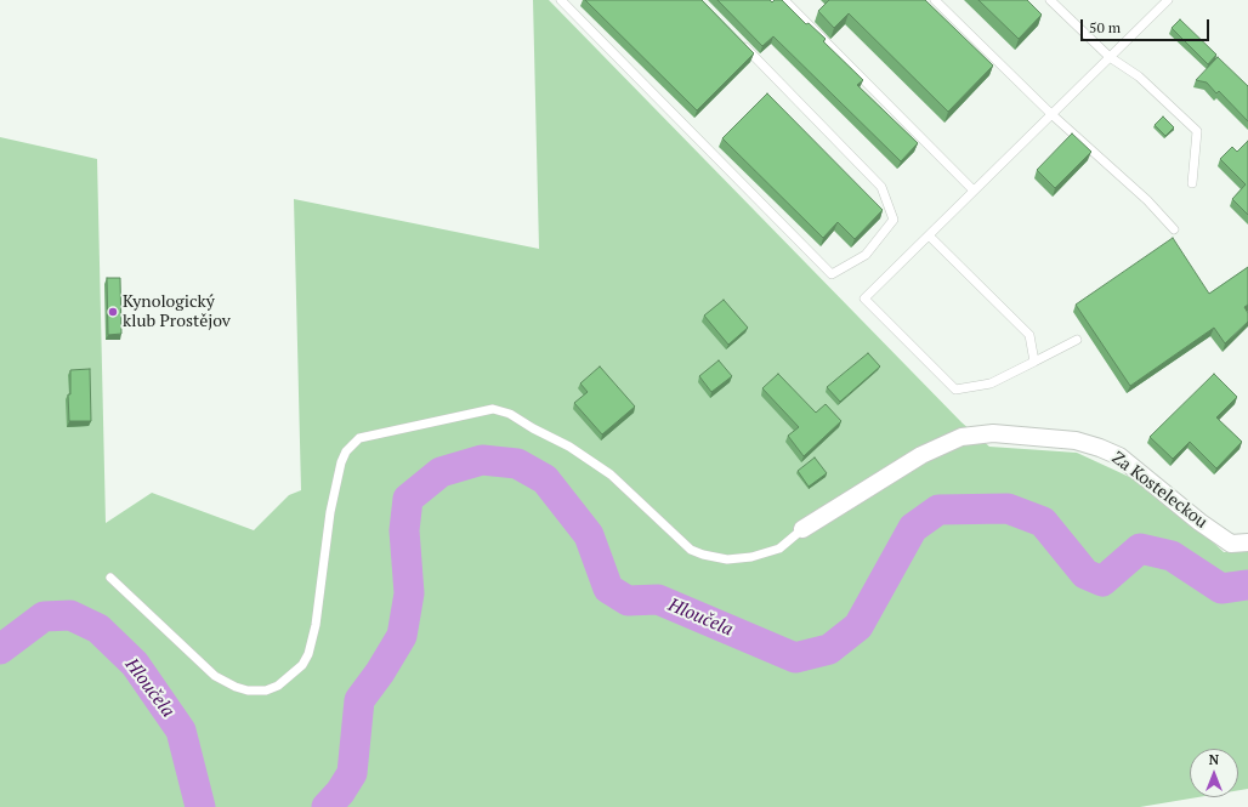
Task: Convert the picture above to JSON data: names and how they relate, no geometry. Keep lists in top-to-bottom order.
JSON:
{
  "streets": {
    "street": ["Za Kosteleckou"]
  },
  "water": ["Hloučela"],
  "places": ["Kynologický klub Prostějov"],
  "scale_bar": "50 m",
  "north": "top"
}
